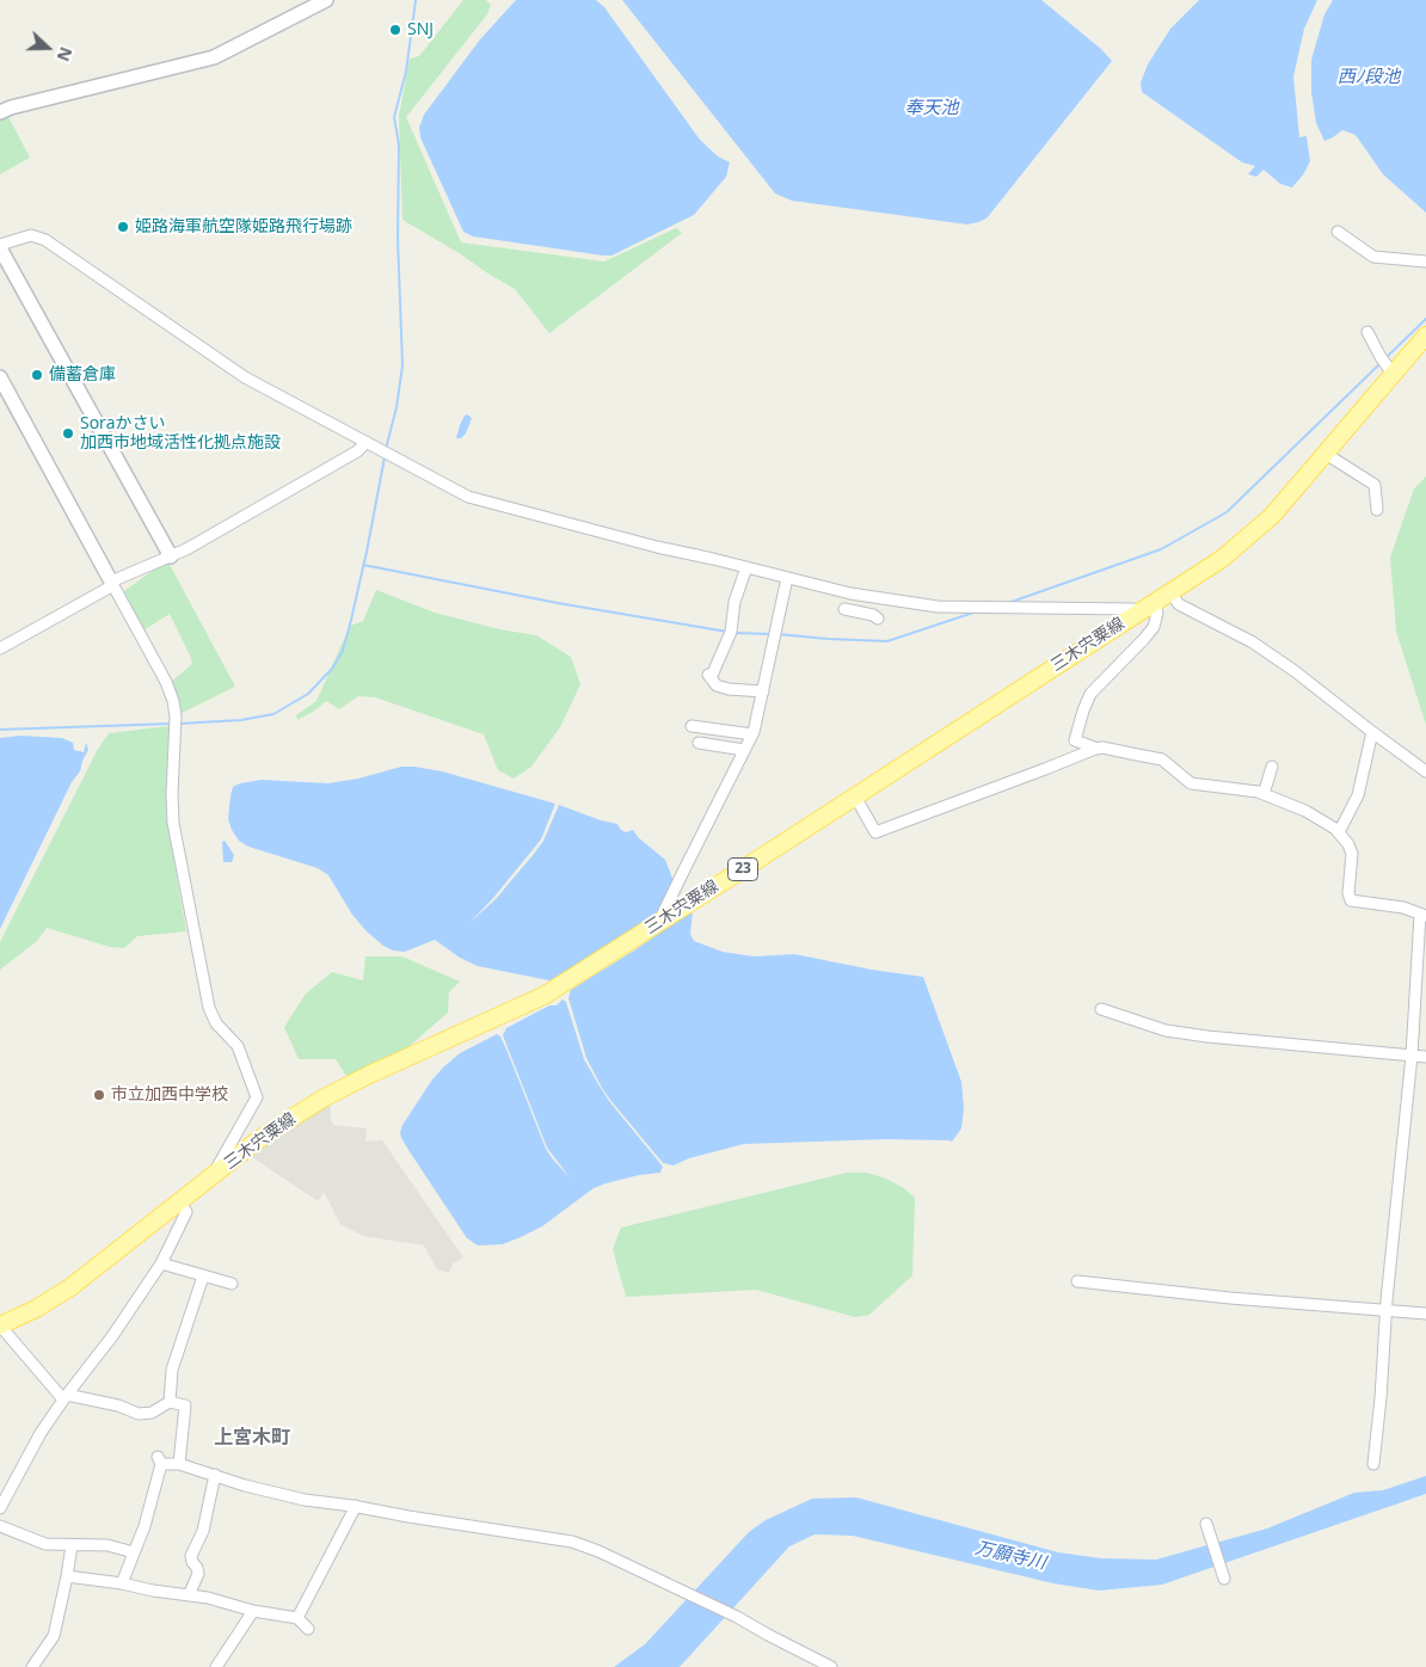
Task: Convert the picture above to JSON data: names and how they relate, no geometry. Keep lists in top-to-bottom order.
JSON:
{
  "streets": {
    "main road": ["三木宍粟線", "23"]
  },
  "districts": ["上宮木町"],
  "water": ["西ﾉ段池", "奉天池", "万願寺川"],
  "places": [
    "SNJ",
    "姫路海軍航空隊姫路飛行場跡",
    "備蓄倉庫",
    "Soraかさい 加西市地域活性化拠点施設",
    "市立加西中学校"
  ],
  "north": "right"
}
